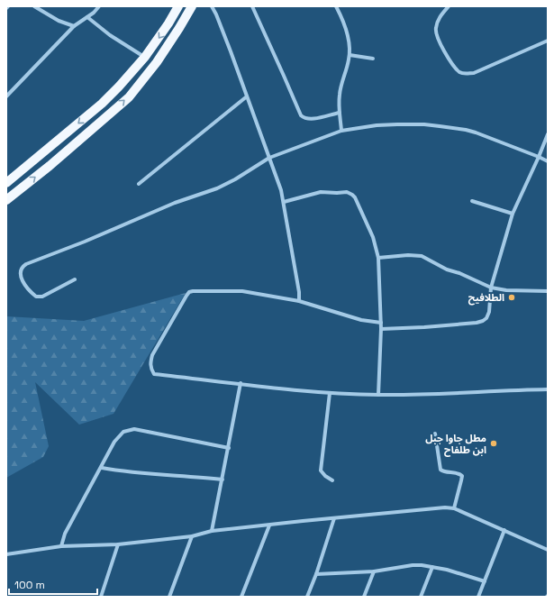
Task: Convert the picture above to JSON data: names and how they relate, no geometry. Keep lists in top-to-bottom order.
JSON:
{
  "places": ["الطلافيح", "مطل جاوا جبل ابن طلفاح"],
  "scale_bar": "100 m"
}
